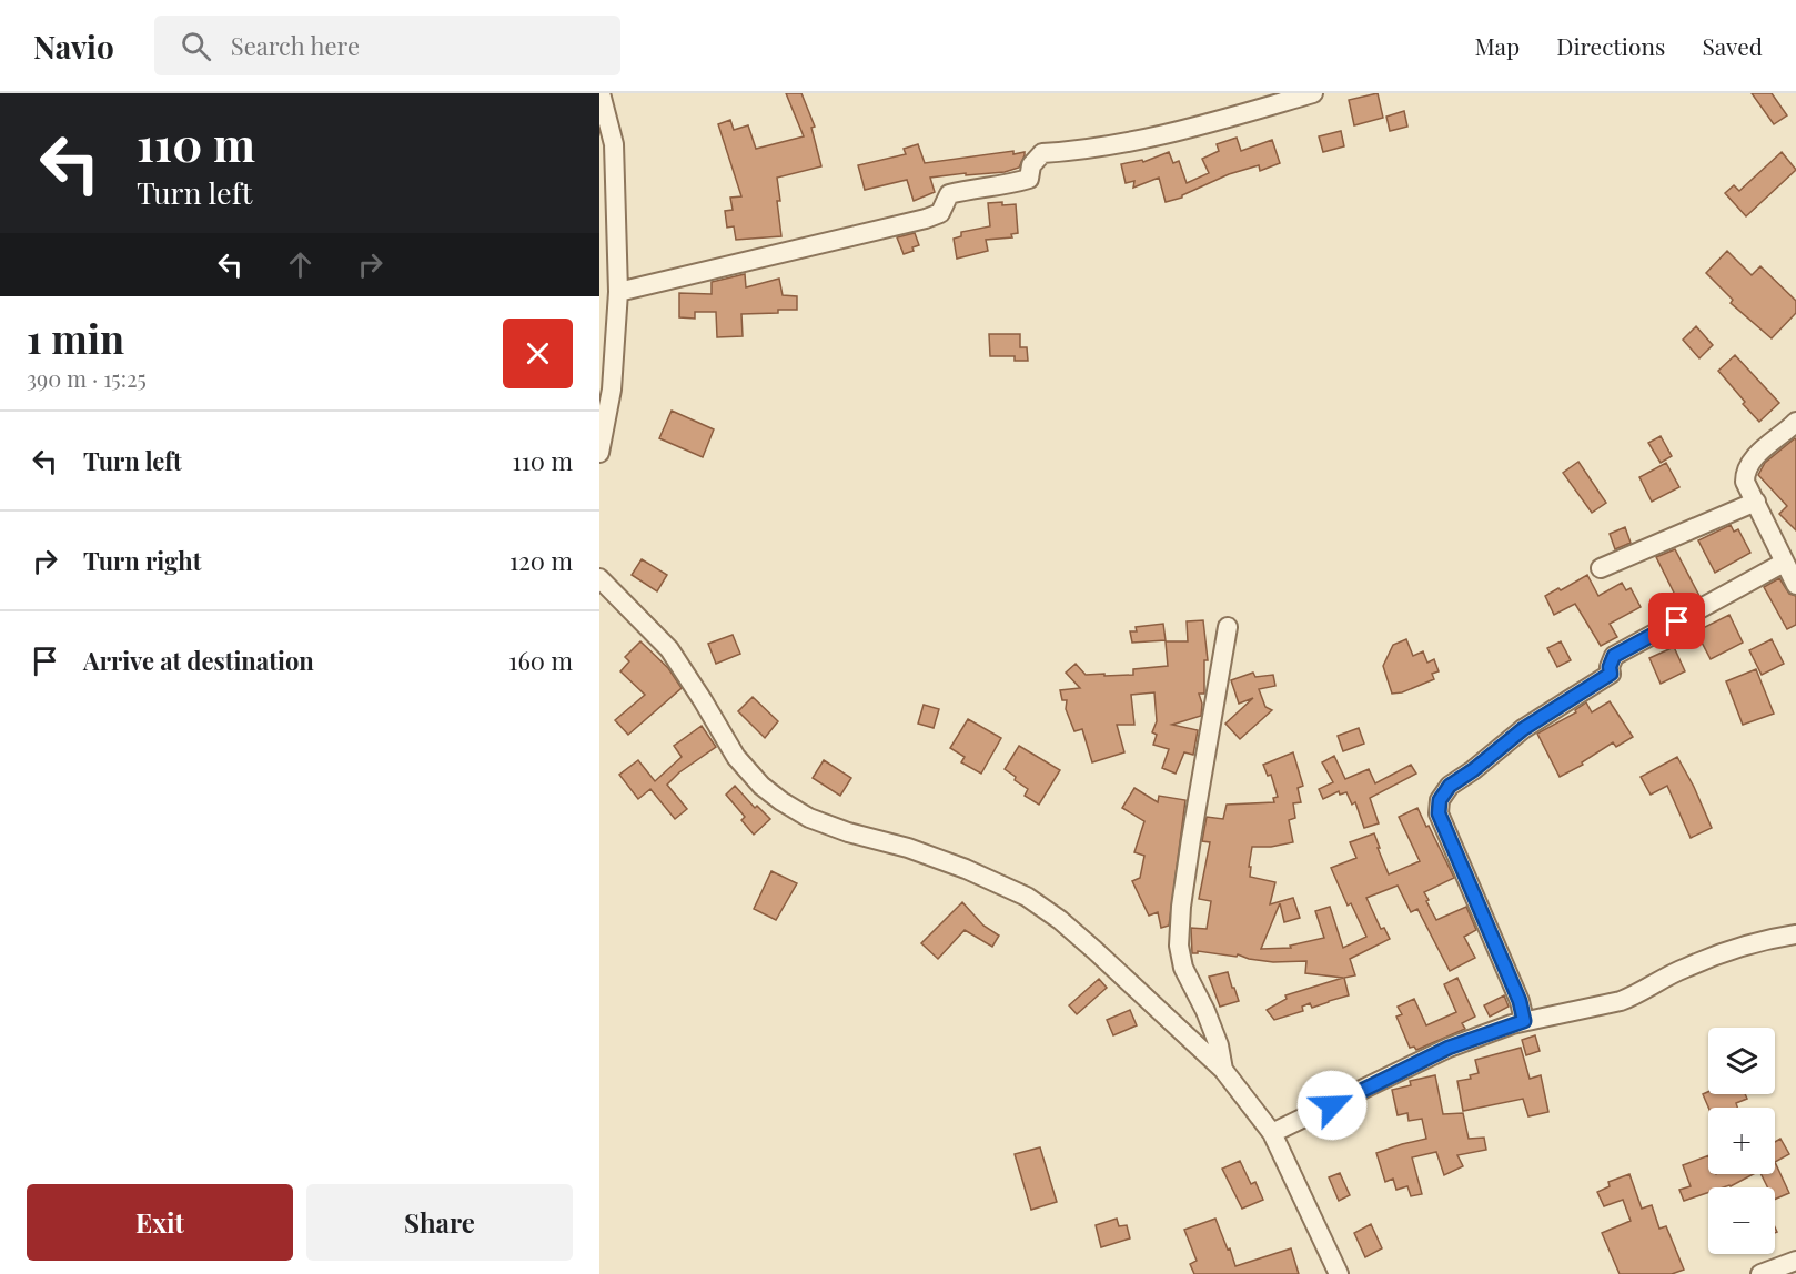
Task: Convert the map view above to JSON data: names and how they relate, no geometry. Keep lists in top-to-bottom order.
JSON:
{
  "page": {
    "header": "Navio",
    "search": "Search here",
    "nav": ["Map", "Directions", "Saved"],
    "turn": ["110 m", "Turn left"],
    "heading": ["1 min", "390 m · 15:25"],
    "list": [
      {
        "name": "Turn left",
        "value": "110 m"
      },
      {
        "name": "Turn right",
        "value": "120 m"
      },
      {
        "name": "Arrive at destination",
        "value": "160 m"
      }
    ],
    "map_buttons": ["+", "−"],
    "buttons": ["Exit", "Share"]
  }
}
